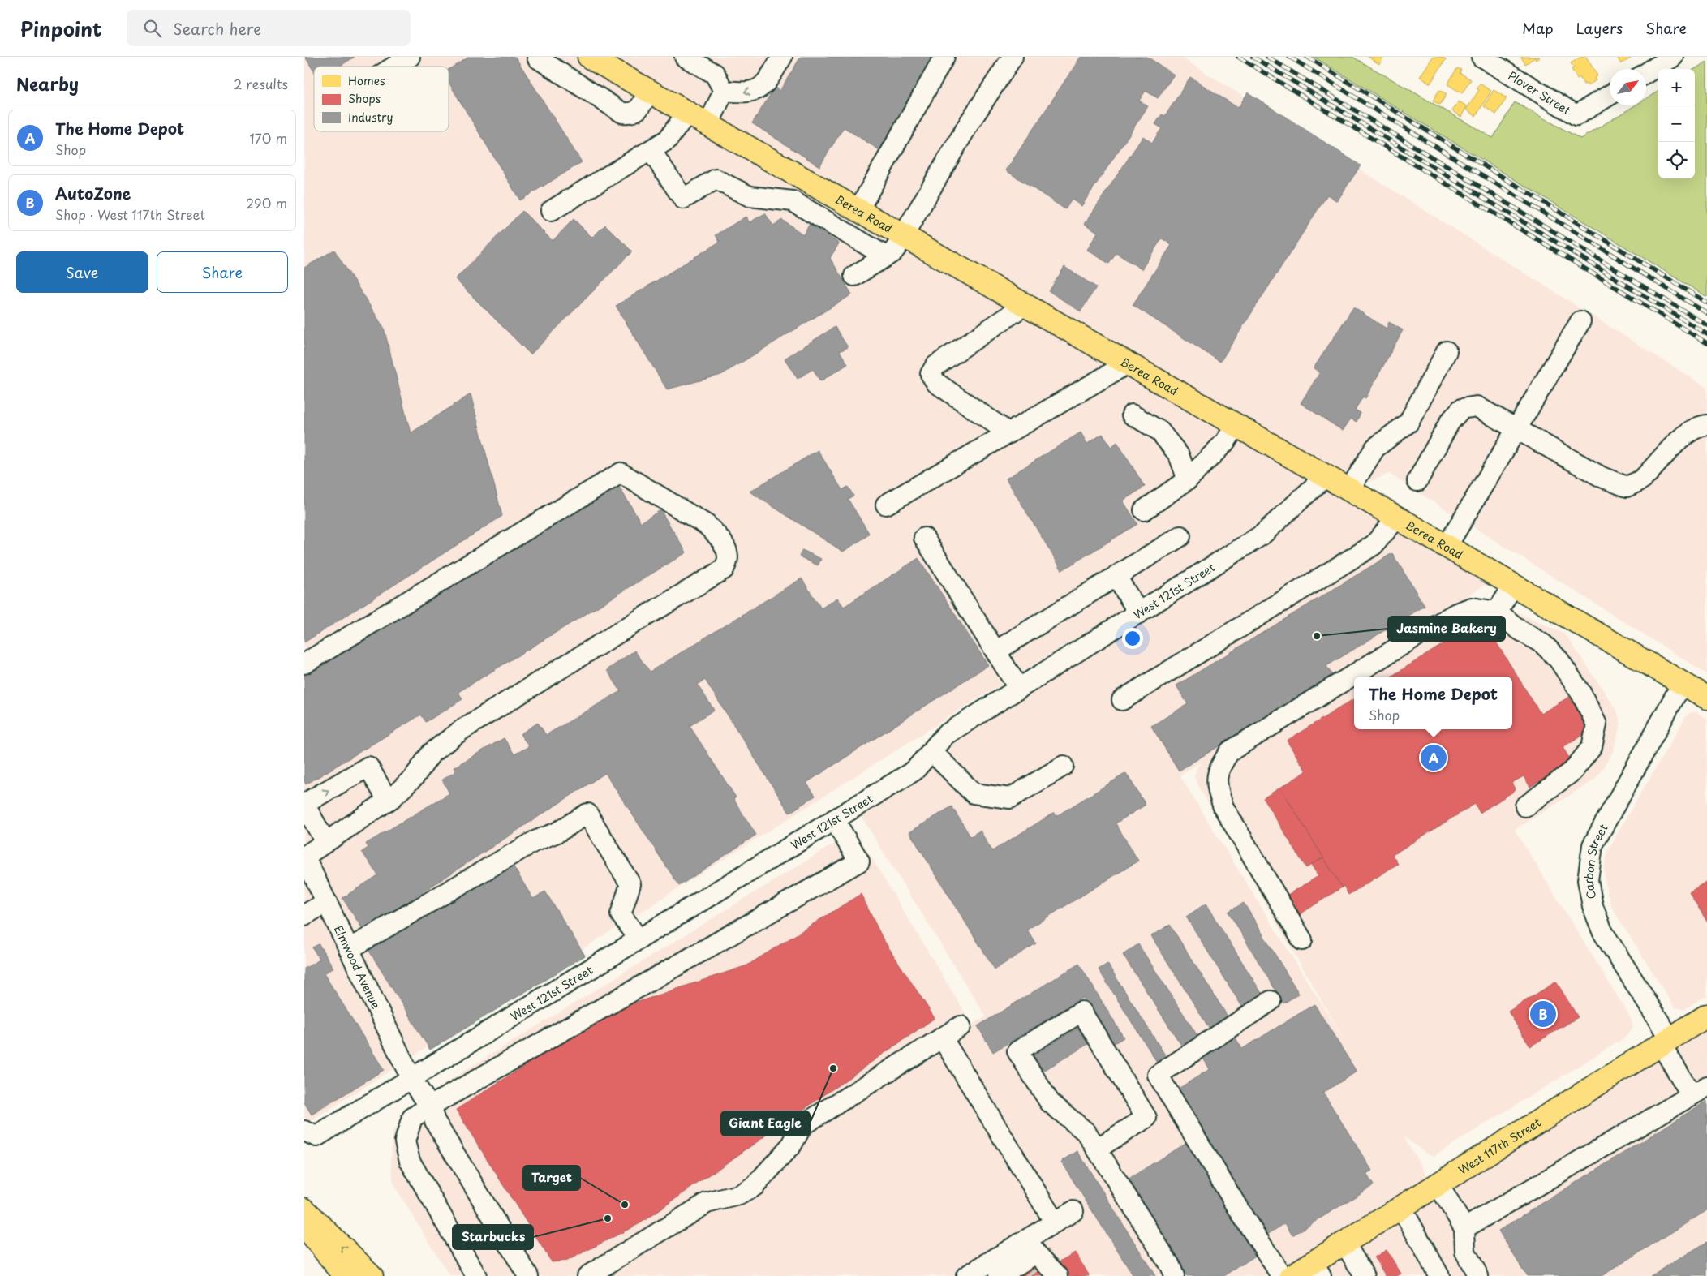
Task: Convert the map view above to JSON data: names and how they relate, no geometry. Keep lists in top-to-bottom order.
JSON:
{
  "streets": {
    "main road": ["Berea Road", "West 117th Street"],
    "street": [
      "Plover Street",
      "West 121st Street",
      "Carbon Street",
      "Elmwood Avenue"
    ]
  },
  "crossings": [
    ["Berea Road", "West 121st Street"],
    ["Berea Road", "Carbon Street"],
    ["West 121st Street", "Elmwood Avenue"],
    ["Carbon Street", "West 117th Street"]
  ],
  "places": [
    "Jasmine Bakery",
    "Giant Eagle",
    "Target",
    "Starbucks"
  ],
  "legend": ["Homes", "Shops", "Industry"],
  "north": "top right",
  "page": {
    "header": "Pinpoint",
    "search": "Search here",
    "nav": ["Map", "Layers", "Share"],
    "heading": ["Nearby", "2 results"],
    "map_buttons": ["+", "−"],
    "list": [
      {
        "mark": "A",
        "name": "The Home Depot",
        "note": "Shop",
        "value": "170 m"
      },
      {
        "mark": "B",
        "name": "AutoZone",
        "note": "Shop · West 117th Street",
        "value": "290 m"
      }
    ],
    "buttons": ["Save", "Share"],
    "popup": ["The Home Depot", "Shop"],
    "pins": ["A", "B"]
  }
}
